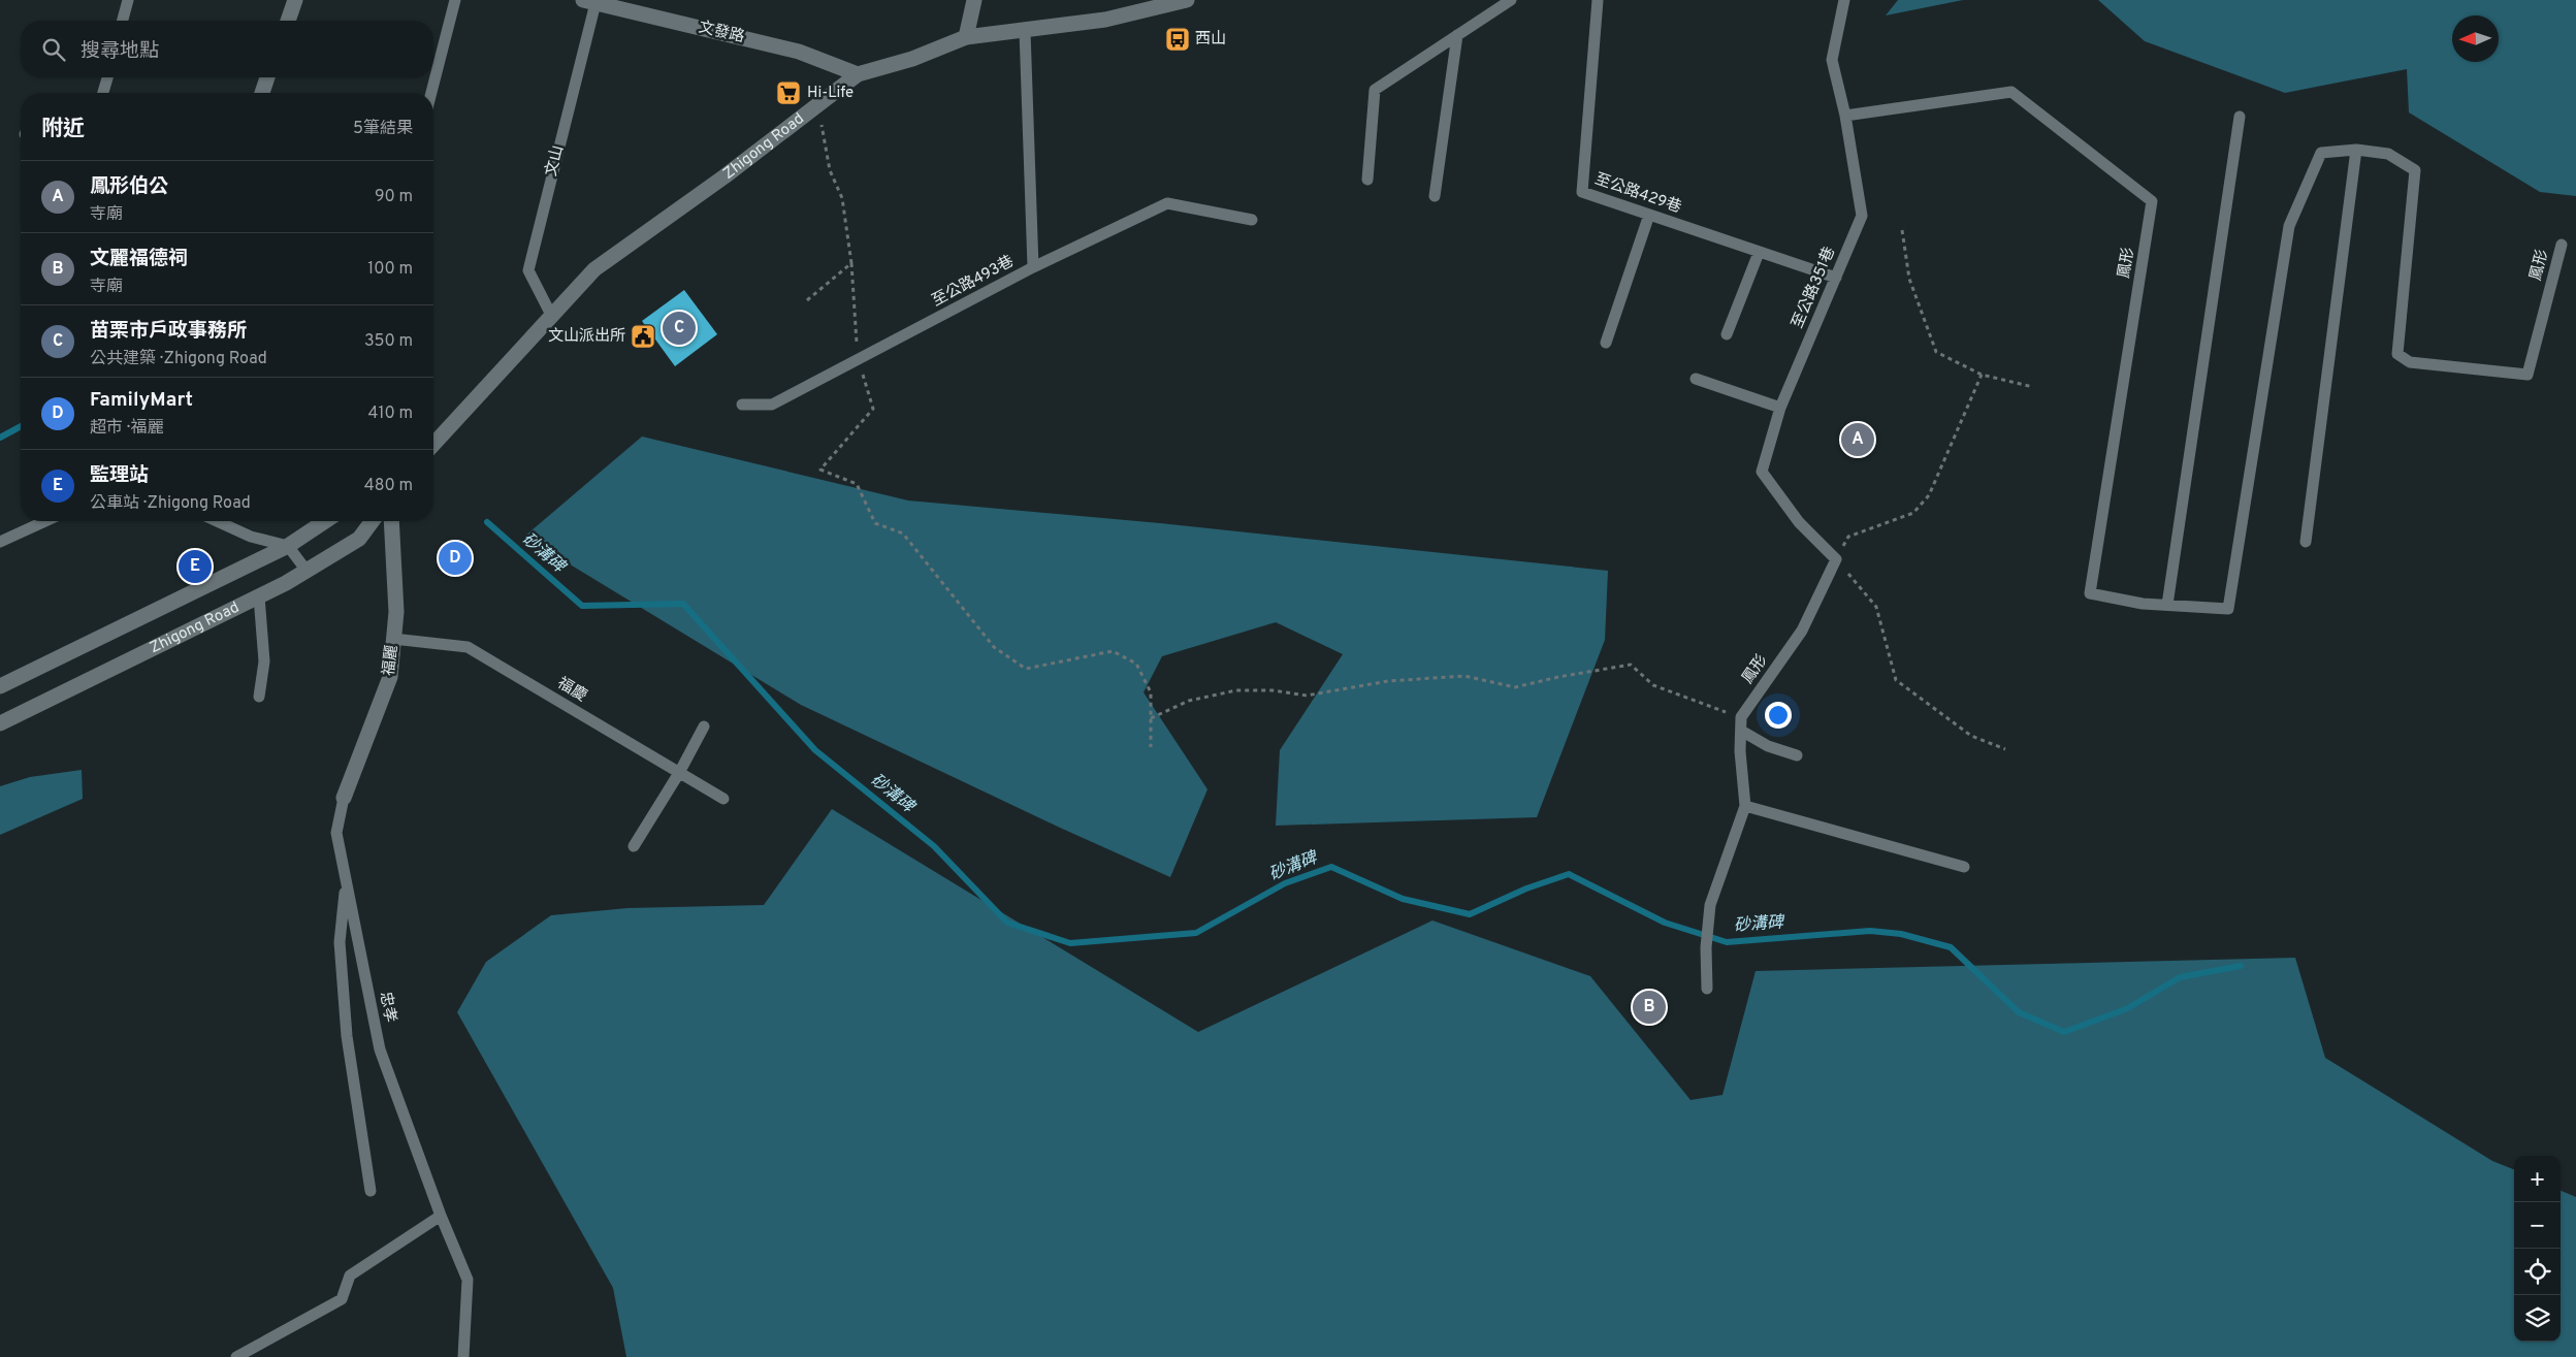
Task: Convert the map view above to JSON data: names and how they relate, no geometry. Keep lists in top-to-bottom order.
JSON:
{
  "streets": {
    "street": ["文發路", "Zhigong Road", "福麗"],
    "lane": [
      "文山",
      "至公路429巷",
      "鳳形",
      "至公路493巷",
      "至公路351巷",
      "福慶",
      "忠孝"
    ]
  },
  "crossings": [
    ["文發路", "Zhigong Road"],
    ["文發路", "文山"],
    ["Zhigong Road", "文山"],
    ["Zhigong Road", "至公路493巷"],
    ["至公路429巷", "至公路351巷"],
    ["鳳形", "至公路351巷"],
    ["福麗", "福慶"],
    ["福麗", "忠孝"]
  ],
  "water": ["砂溝碑"],
  "places": {
    "bus stop": ["西山"],
    "supermarket": ["Hi-Life"],
    "public building": ["文山派出所"]
  },
  "north": "left",
  "page": {
    "search": "搜尋地點",
    "heading": ["附近", "5筆結果"],
    "list": [
      {
        "mark": "A",
        "name": "鳳形伯公",
        "note": "寺廟",
        "value": "90 m"
      },
      {
        "mark": "B",
        "name": "文麗福德祠",
        "note": "寺廟",
        "value": "100 m"
      },
      {
        "mark": "C",
        "name": "苗栗市戶政事務所",
        "note": "公共建築 · Zhigong Road",
        "value": "350 m"
      },
      {
        "mark": "D",
        "name": "FamilyMart",
        "note": "超市 · 福麗",
        "value": "410 m"
      },
      {
        "mark": "E",
        "name": "監理站",
        "note": "公車站 · Zhigong Road",
        "value": "480 m"
      }
    ],
    "pins": [
      "C",
      "A",
      "D",
      "E",
      "B"
    ],
    "map_buttons": ["+", "−"]
  }
}
